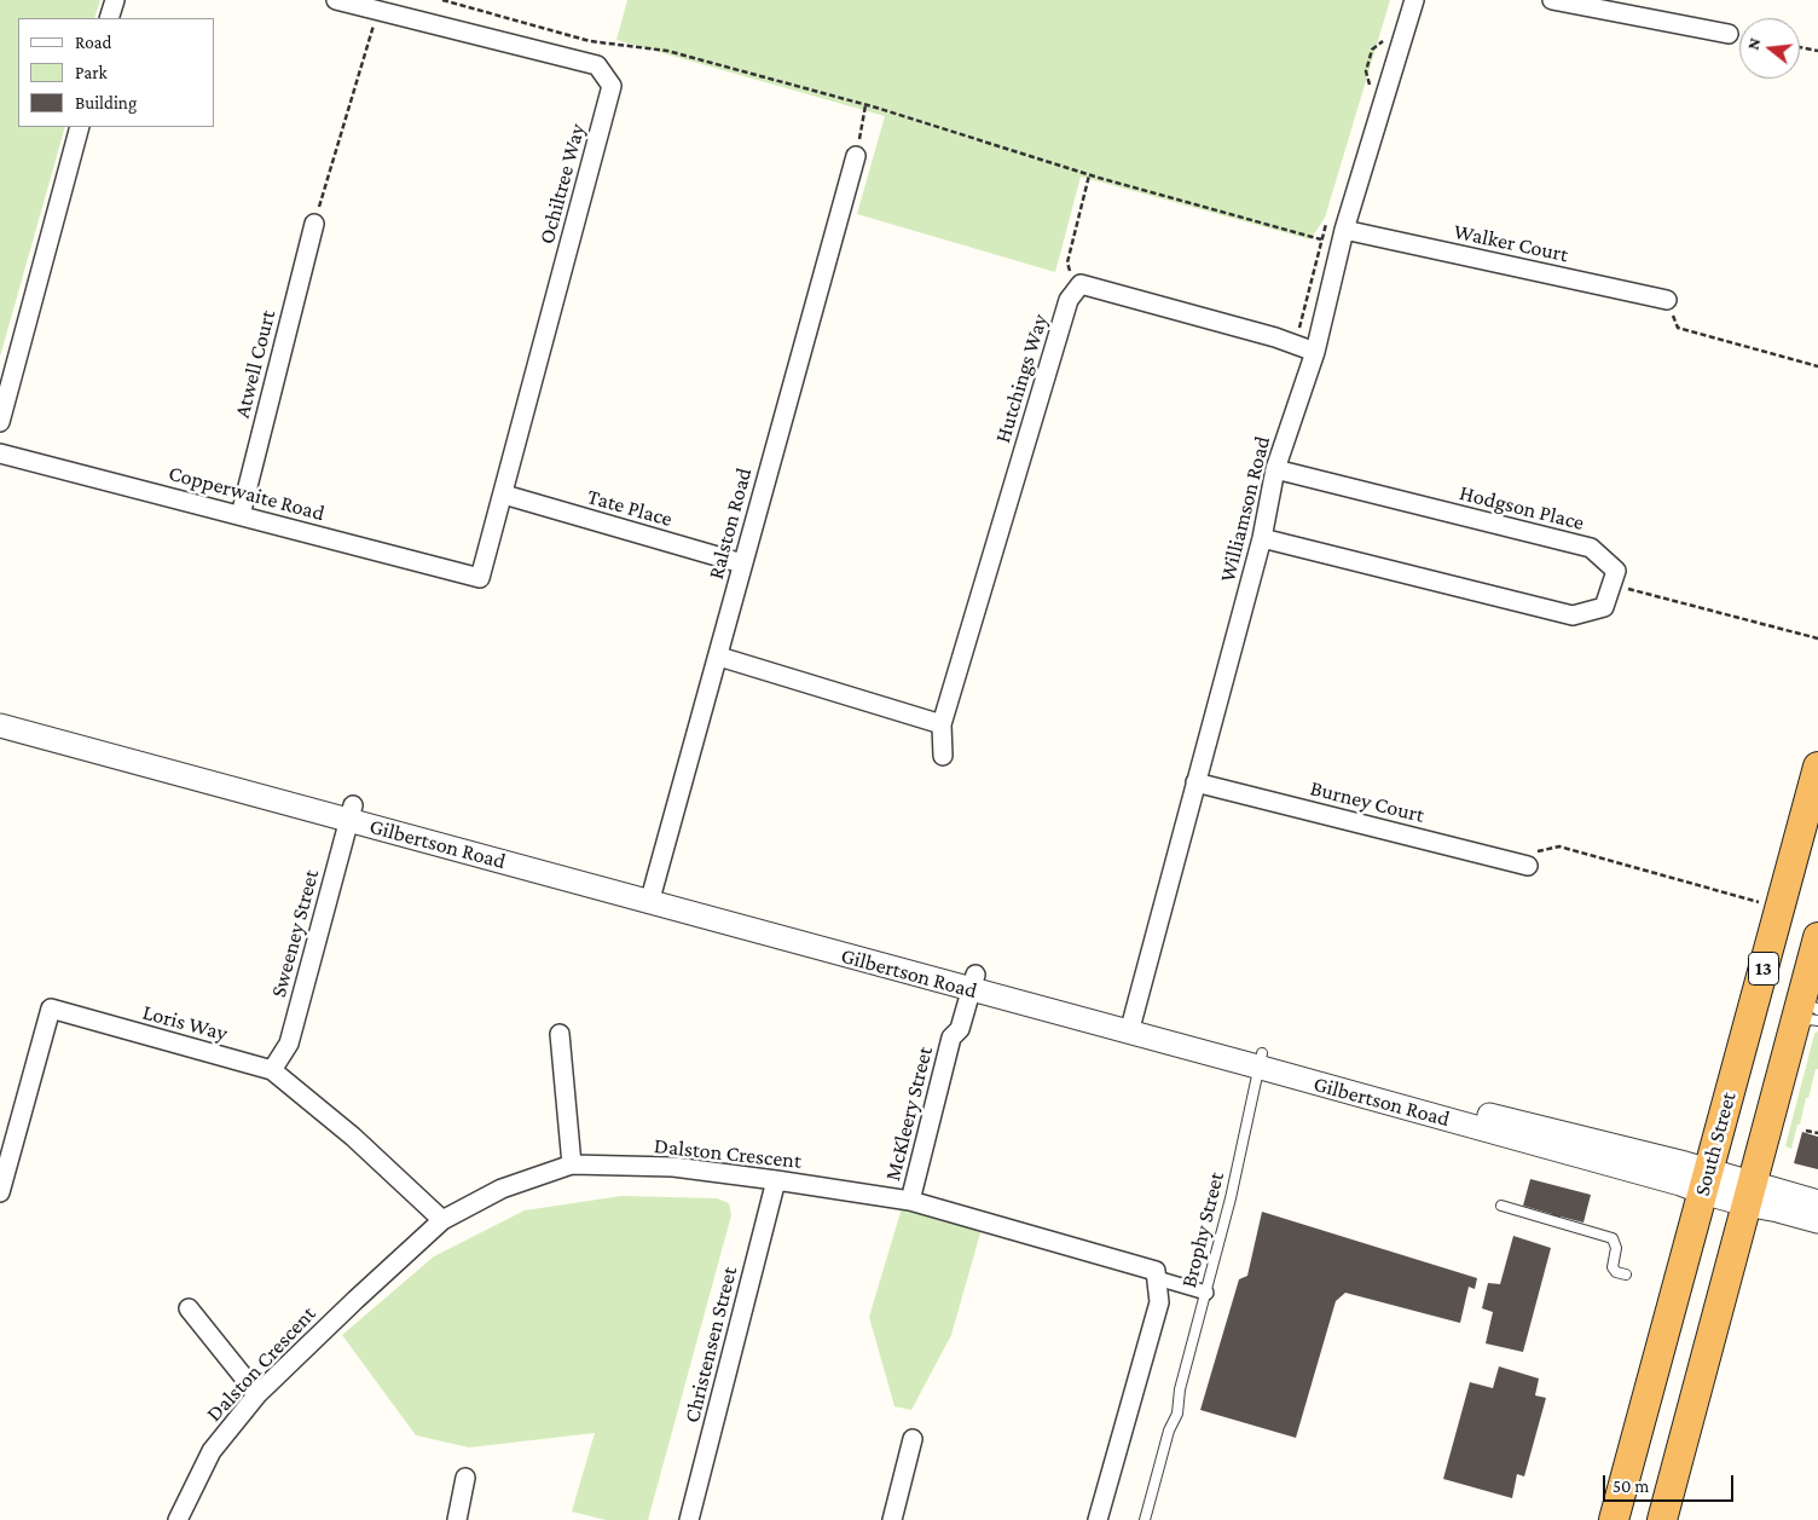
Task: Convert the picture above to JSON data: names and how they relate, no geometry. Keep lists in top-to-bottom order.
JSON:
{
  "streets": {
    "highway": ["13", "South Street"],
    "street": [
      "Ochiltree Way",
      "Walker Court",
      "Atwell Court",
      "Hutchings Way",
      "Copperwaite Road",
      "Tate Place",
      "Hodgson Place",
      "Williamson Road",
      "Ralston Road",
      "Burney Court",
      "Gilbertson Road",
      "Sweeney Street",
      "Loris Way",
      "McKleery Street",
      "Dalston Crescent",
      "Christensen Street"
    ],
    "lane": ["Brophy Street"]
  },
  "crossings": [
    ["Ochiltree Way", "Copperwaite Road"],
    ["Ochiltree Way", "Tate Place"],
    ["Walker Court", "Williamson Road"],
    ["Atwell Court", "Copperwaite Road"],
    ["Tate Place", "Ralston Road"],
    ["Hodgson Place", "Williamson Road"],
    ["Williamson Road", "Burney Court"],
    ["Williamson Road", "Gilbertson Road"],
    ["Ralston Road", "Gilbertson Road"],
    ["Gilbertson Road", "Sweeney Street"],
    ["Gilbertson Road", "13"],
    ["Gilbertson Road", "McKleery Street"],
    ["Gilbertson Road", "South Street"],
    ["Gilbertson Road", "Brophy Street"],
    ["Sweeney Street", "Loris Way"],
    ["Loris Way", "Dalston Crescent"],
    ["McKleery Street", "Dalston Crescent"],
    ["Dalston Crescent", "Christensen Street"]
  ],
  "legend": ["Road", "Park", "Building"],
  "scale_bar": "50 m",
  "north": "left"
}
